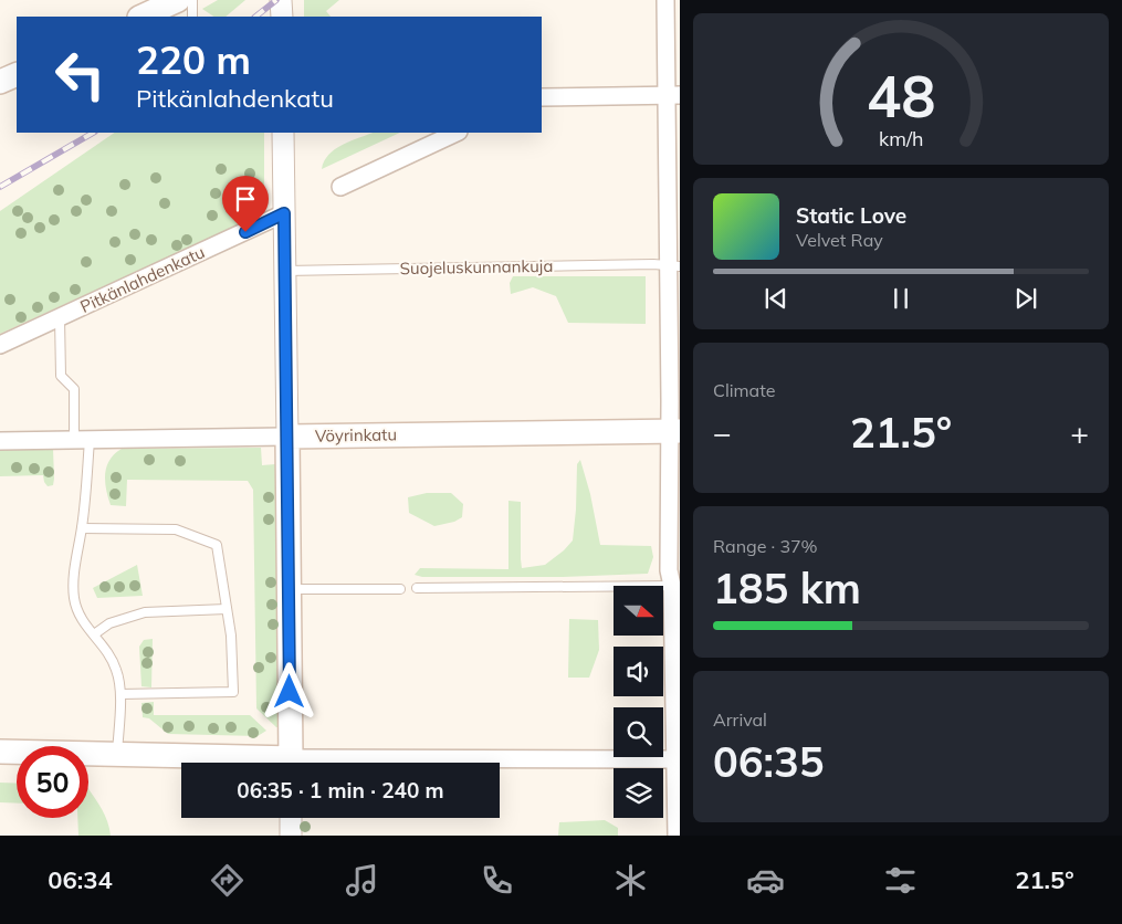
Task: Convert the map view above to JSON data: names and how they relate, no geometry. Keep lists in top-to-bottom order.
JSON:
{
  "streets": {
    "main road": ["Vöyrinkatu"],
    "street": ["Pitkänlahdenkatu"],
    "lane": ["Suojeluskunnankuja"]
  },
  "north": "right",
  "page": {
    "turn": ["220 m", "Pitkänlahdenkatu"],
    "song": ["Static Love", "Velvet Ray"],
    "tile": [
      "Climate",
      ["Range · 37%", "185 km"],
      ["Arrival", "06:35"]
    ],
    "heat": ["−", "21.5°", "+"],
    "limit": "50",
    "trip": "06:35 · 1 min · 240 m",
    "tabs": ["06:34", "21.5°"],
    "gauge": ["48", "km/h"]
  }
}
